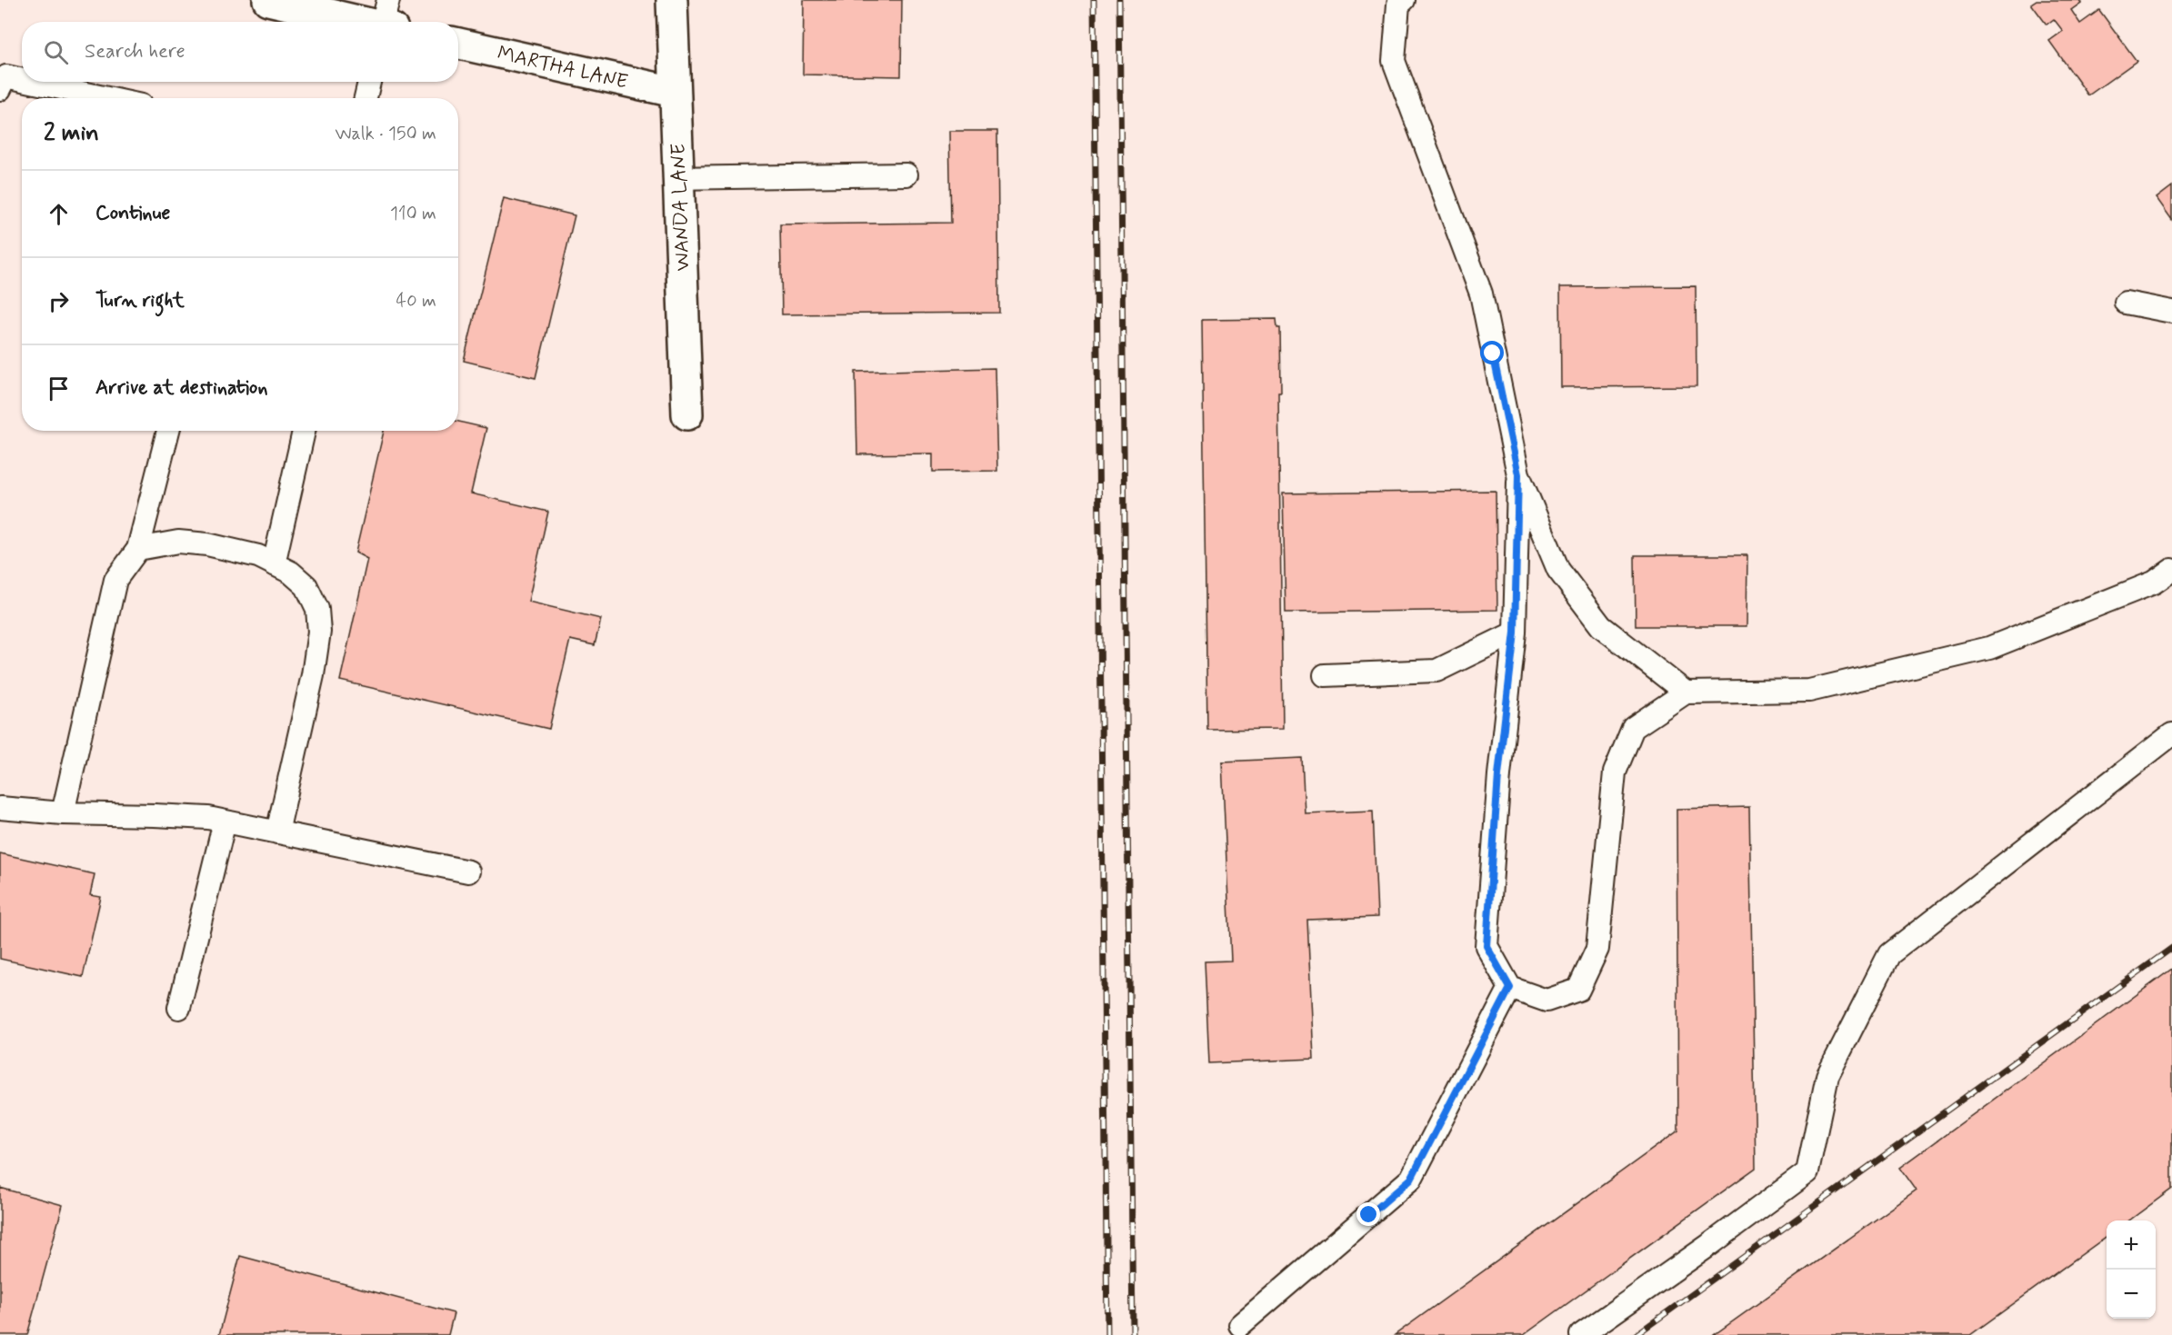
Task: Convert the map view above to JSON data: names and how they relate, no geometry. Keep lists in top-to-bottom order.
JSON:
{
  "streets": {
    "street": ["MARTHA LANE", "WANDA LANE"]
  },
  "crossings": [
    ["MARTHA LANE", "WANDA LANE"]
  ],
  "page": {
    "search": "Search here",
    "heading": ["2 min", "Walk · 150 m"],
    "list": [
      ["Continue", "110 m"],
      ["Turn right", "40 m"],
      "Arrive at destination"
    ],
    "map_buttons": ["+", "−"]
  }
}
